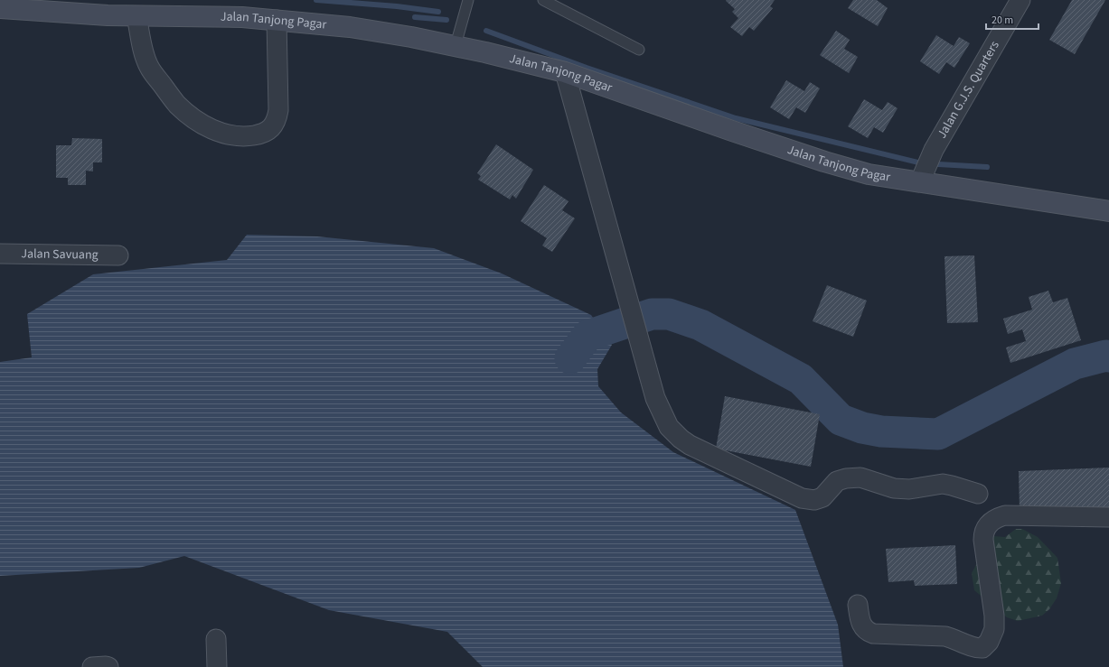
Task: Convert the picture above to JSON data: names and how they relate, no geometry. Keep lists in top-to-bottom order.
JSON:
{
  "streets": {
    "main road": ["Jalan Tanjong Pagar"],
    "street": ["Jalan G.J.S. Quarters", "Jalan Savuang"]
  },
  "crossings": [
    ["Jalan Tanjong Pagar", "Jalan G.J.S. Quarters"]
  ],
  "scale_bar": "20 m"
}
